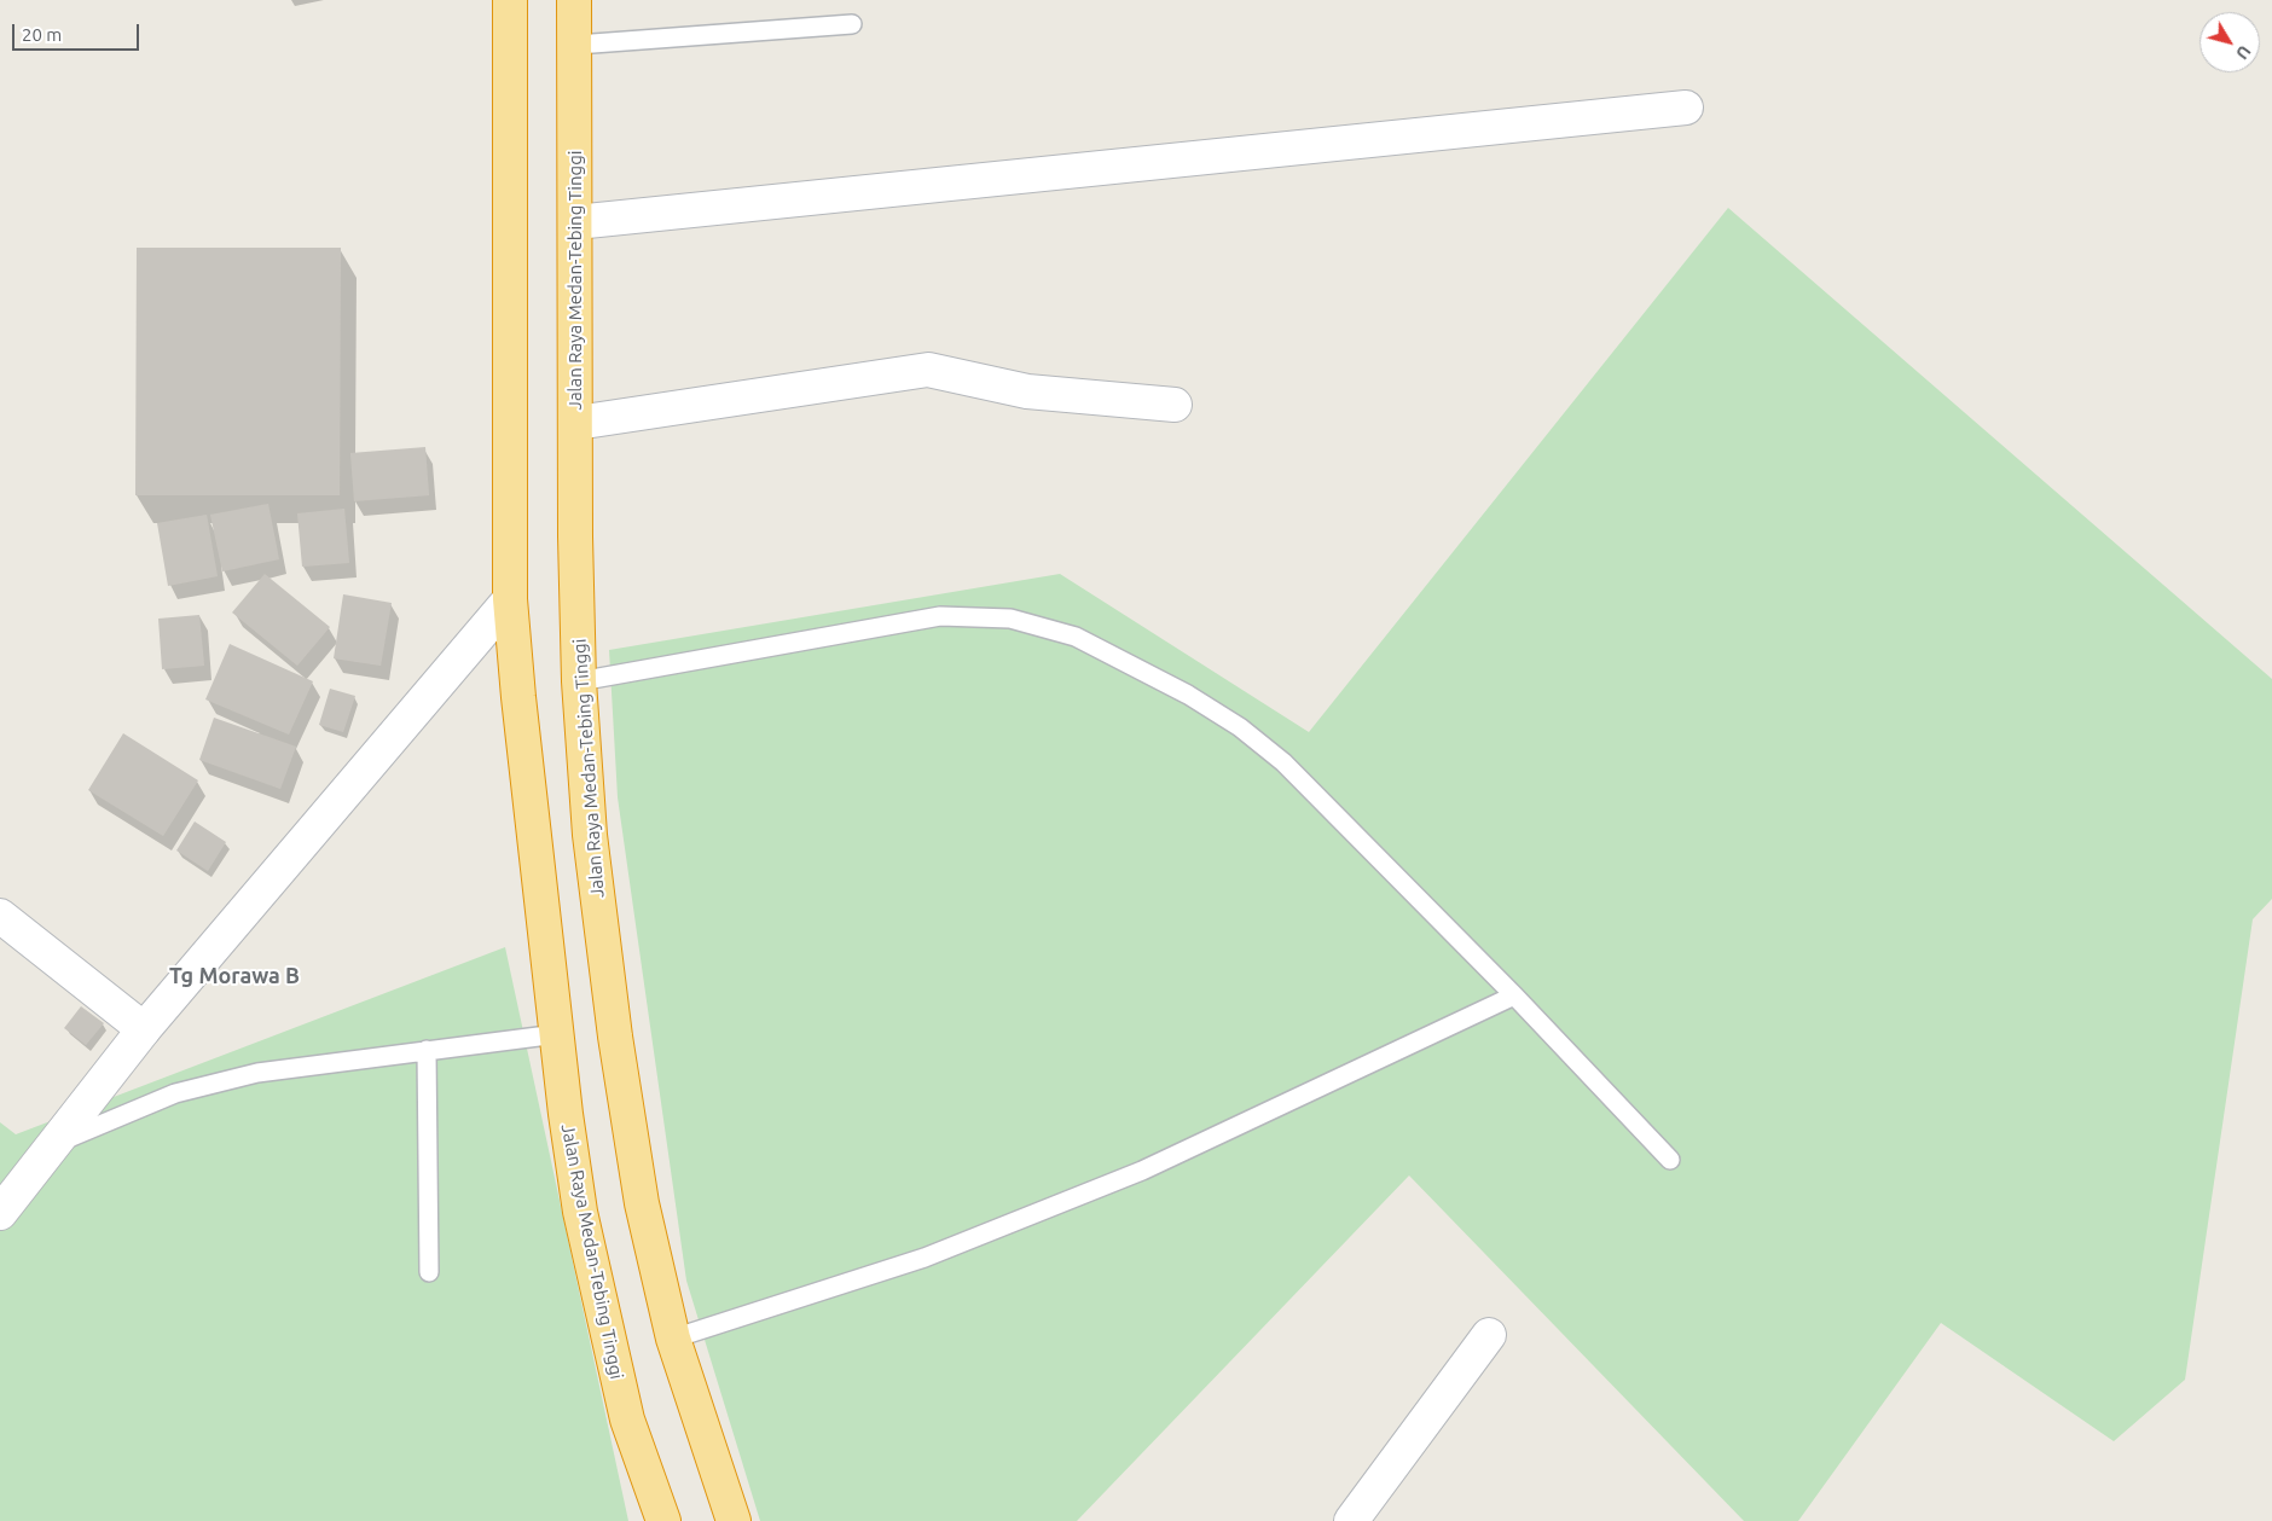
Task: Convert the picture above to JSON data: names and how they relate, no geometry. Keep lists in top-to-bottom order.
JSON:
{
  "streets": {
    "highway": ["Jalan Raya Medan-Tebing Tinggi"]
  },
  "districts": ["Tg Morawa B"],
  "scale_bar": "20 m",
  "north": "bottom right"
}
